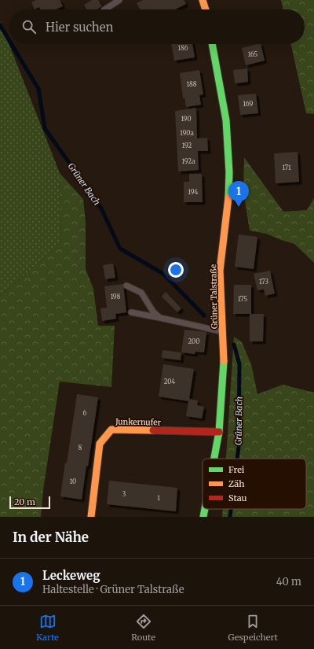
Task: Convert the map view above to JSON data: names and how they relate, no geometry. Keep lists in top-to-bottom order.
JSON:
{
  "streets": {
    "main road": ["Grüner Talstraße", "Junkernufer"]
  },
  "crossings": [
    ["Grüner Talstraße", "Junkernufer"]
  ],
  "water": ["Grüner Bach"],
  "house_numbers": [
    "186",
    "165",
    "188",
    "169",
    "190",
    "190a",
    "192",
    "192a",
    "171",
    "194",
    "173",
    "198",
    "175",
    "200",
    "204",
    "6",
    "8",
    "10",
    "3",
    "1"
  ],
  "legend": ["Frei", "Zäh", "Stau"],
  "scale_bar": "20 m",
  "page": {
    "search": "Hier suchen",
    "pins": "1",
    "scale": "20 m",
    "heading": "In der Nähe",
    "list": [
      {
        "mark": "1",
        "name": "Leckeweg",
        "note": "Haltestelle · Grüner Talstraße",
        "value": "40 m"
      }
    ],
    "nav": ["Karte", "Route", "Gespeichert"]
  }
}
